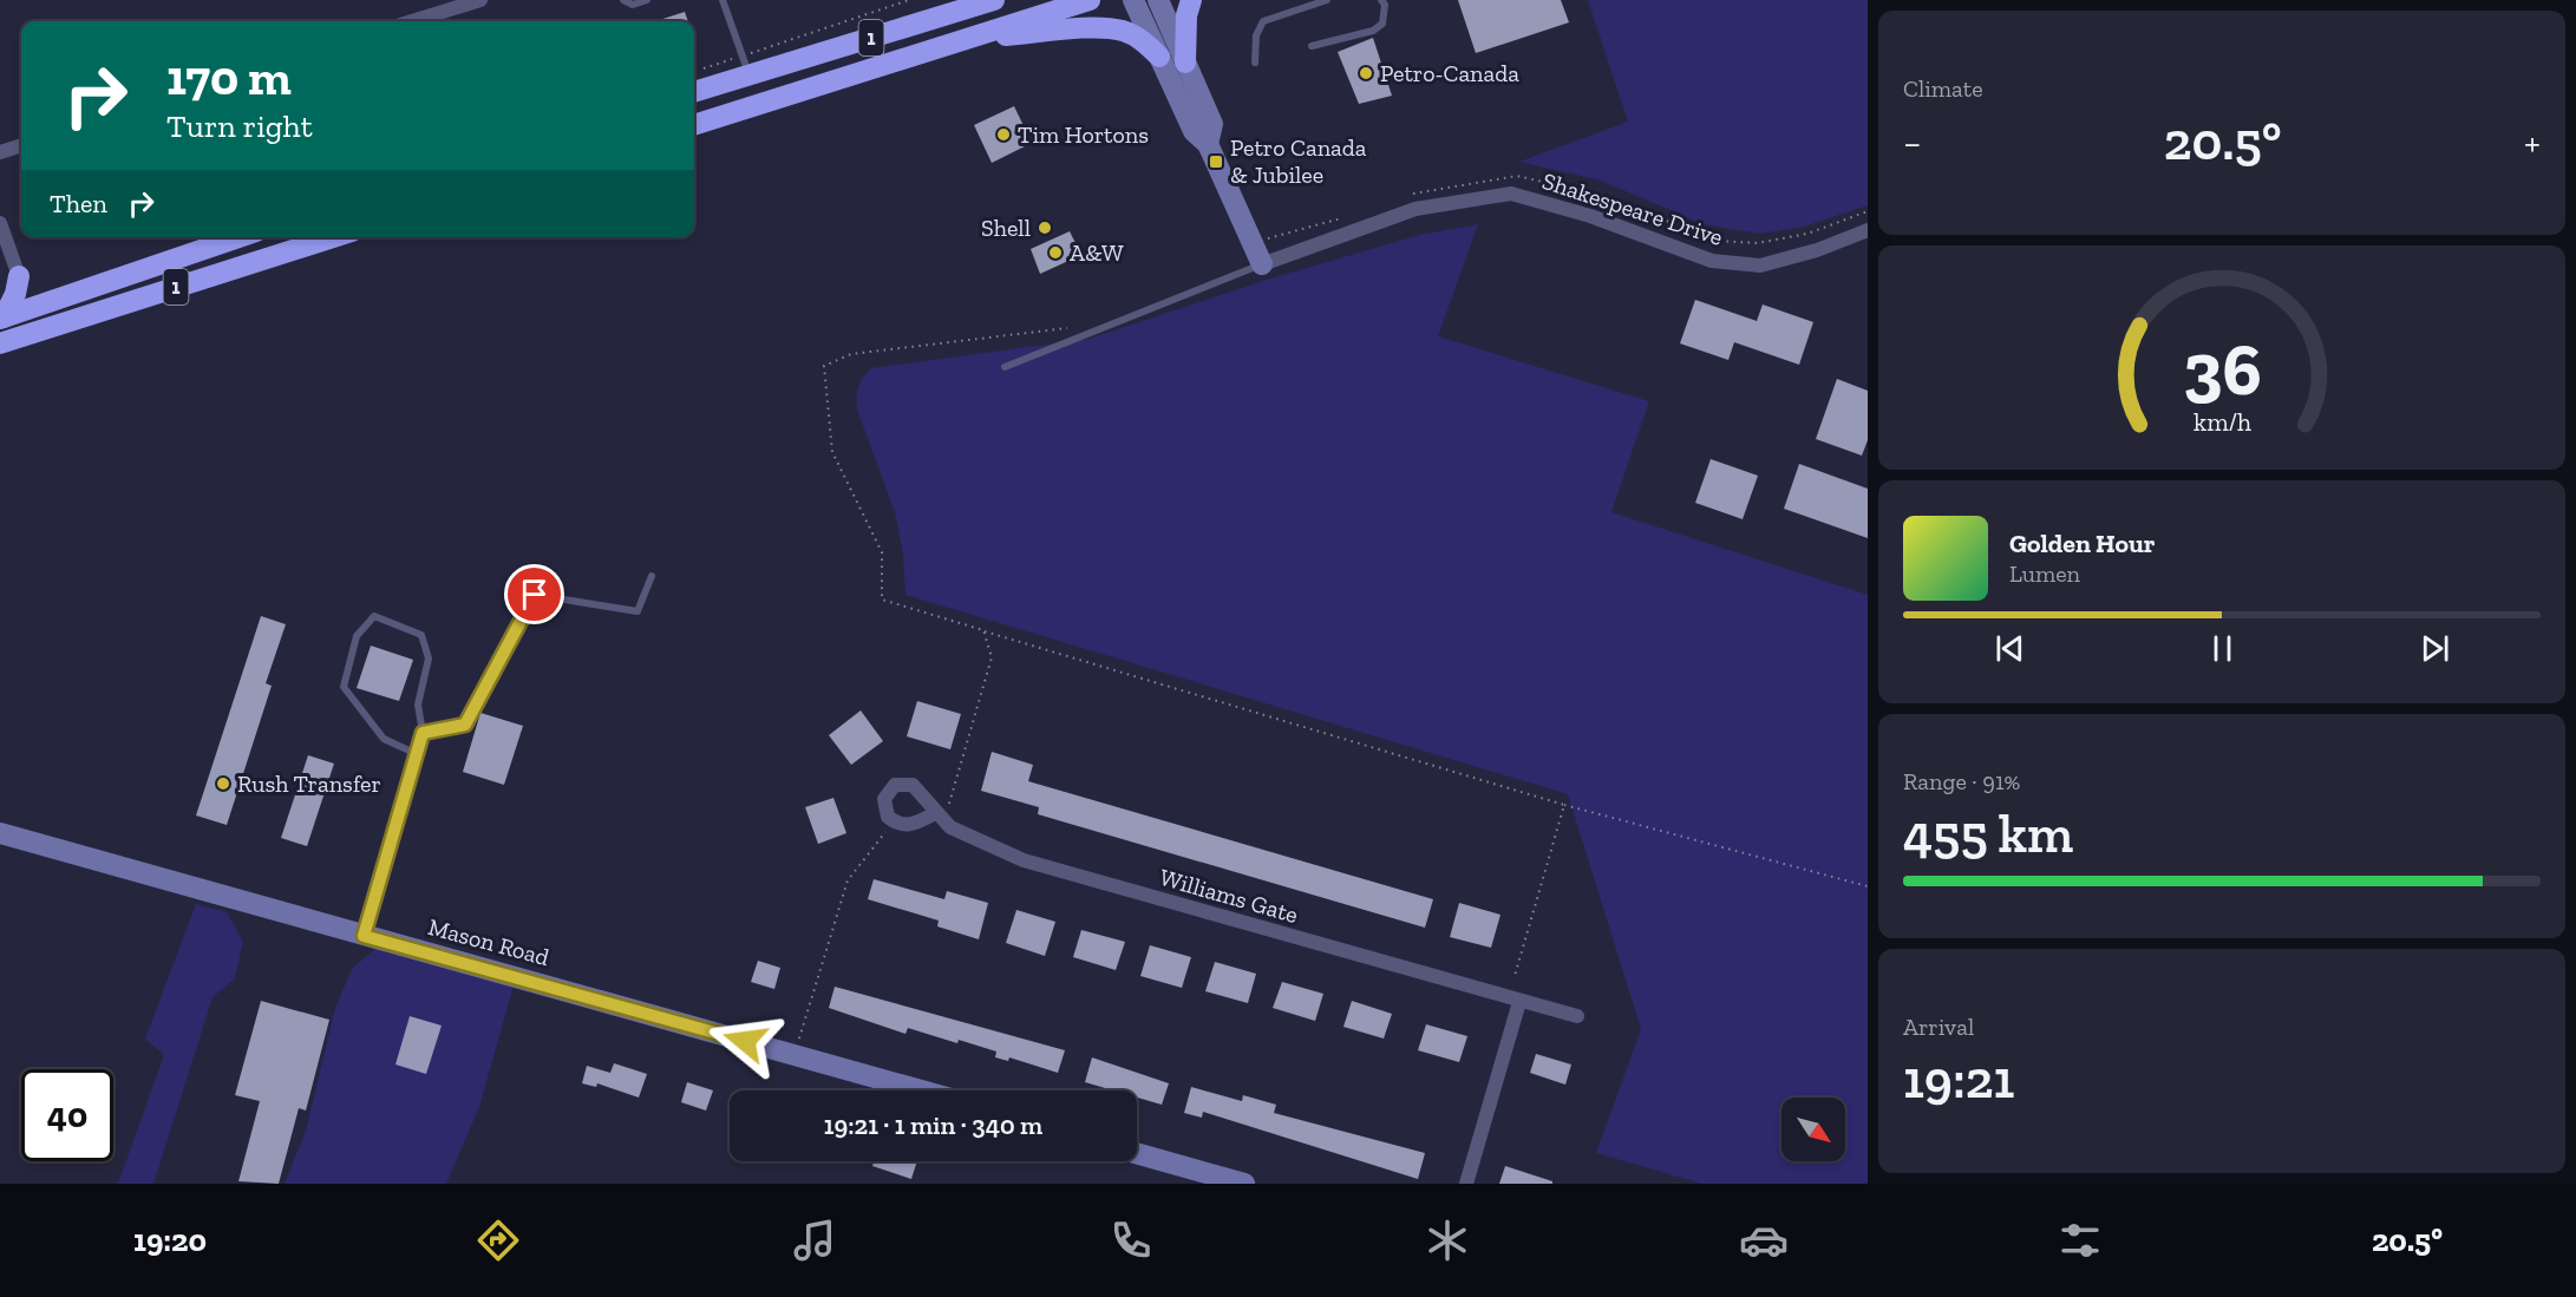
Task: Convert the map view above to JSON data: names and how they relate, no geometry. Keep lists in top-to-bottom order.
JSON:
{
  "streets": {
    "highway": ["1"],
    "street": ["Shakespeare Drive", "Williams Gate", "Mason Road"]
  },
  "places": {
    "other": [
      "Petro-Canada",
      "Tim Hortons",
      "Shell",
      "A&W",
      "Rush Transfer"
    ],
    "transit": ["Petro Canada & Jubilee"]
  },
  "north": "bottom right",
  "page": {
    "tile": [
      "Climate",
      ["Range · 91%", "455 km"],
      ["Arrival", "19:21"]
    ],
    "turn": ["170 m", "Turn right"],
    "heat": ["−", "20.5°", "+"],
    "then": "Then",
    "song": ["Golden Hour", "Lumen"],
    "limit": "40",
    "trip": "19:21 · 1 min · 340 m",
    "tabs": ["19:20", "20.5°"],
    "gauge": ["36", "km/h"]
  }
}
